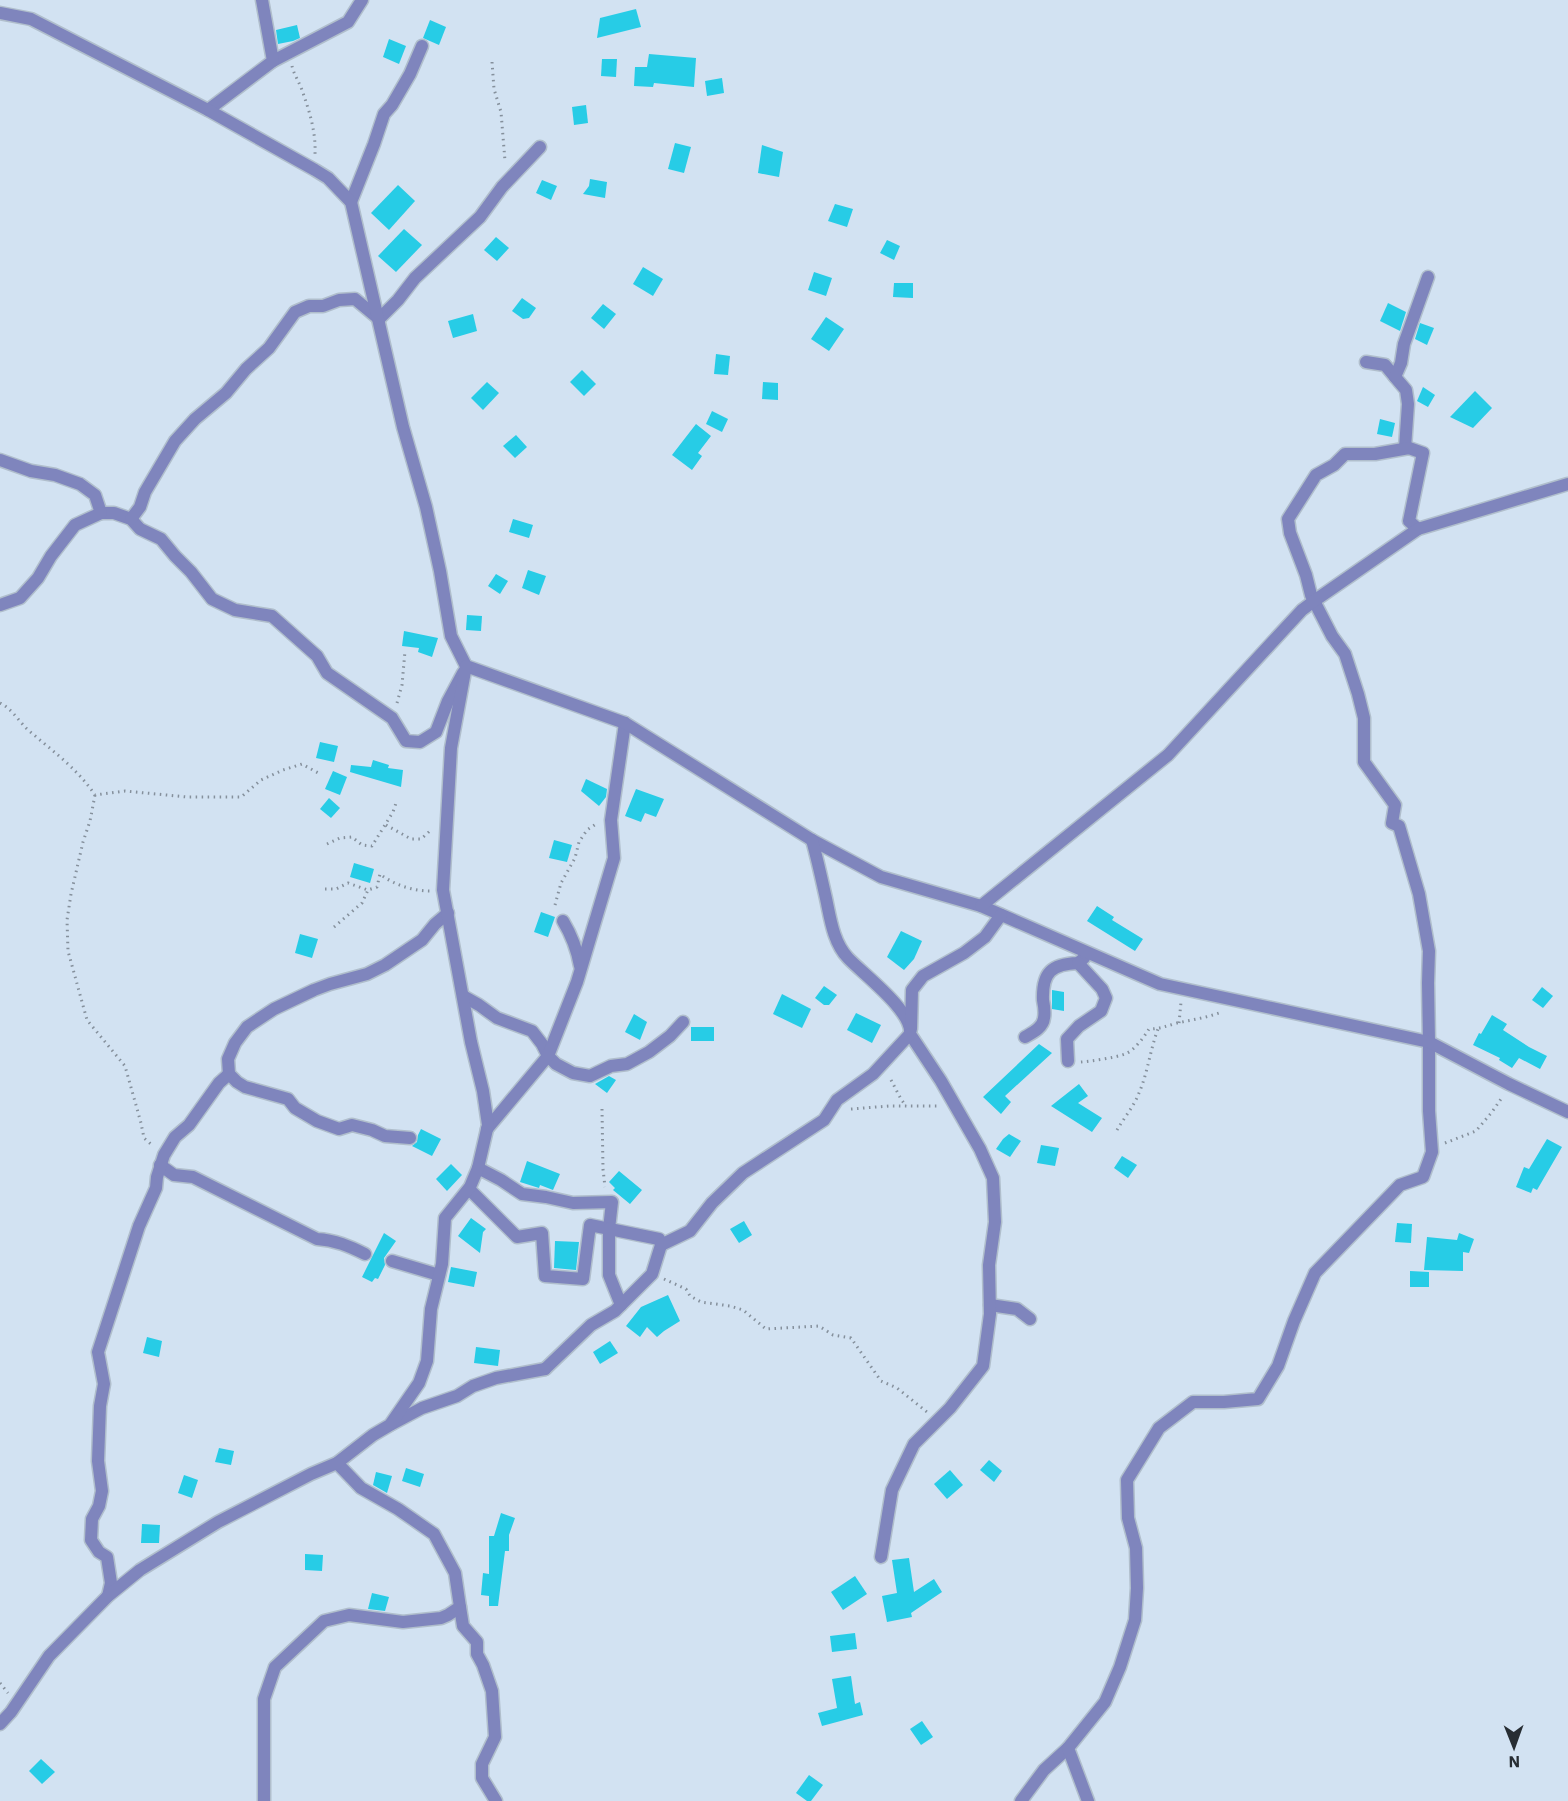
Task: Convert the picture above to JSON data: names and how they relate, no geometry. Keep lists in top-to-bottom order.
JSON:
{
  "north": "bottom"
}
